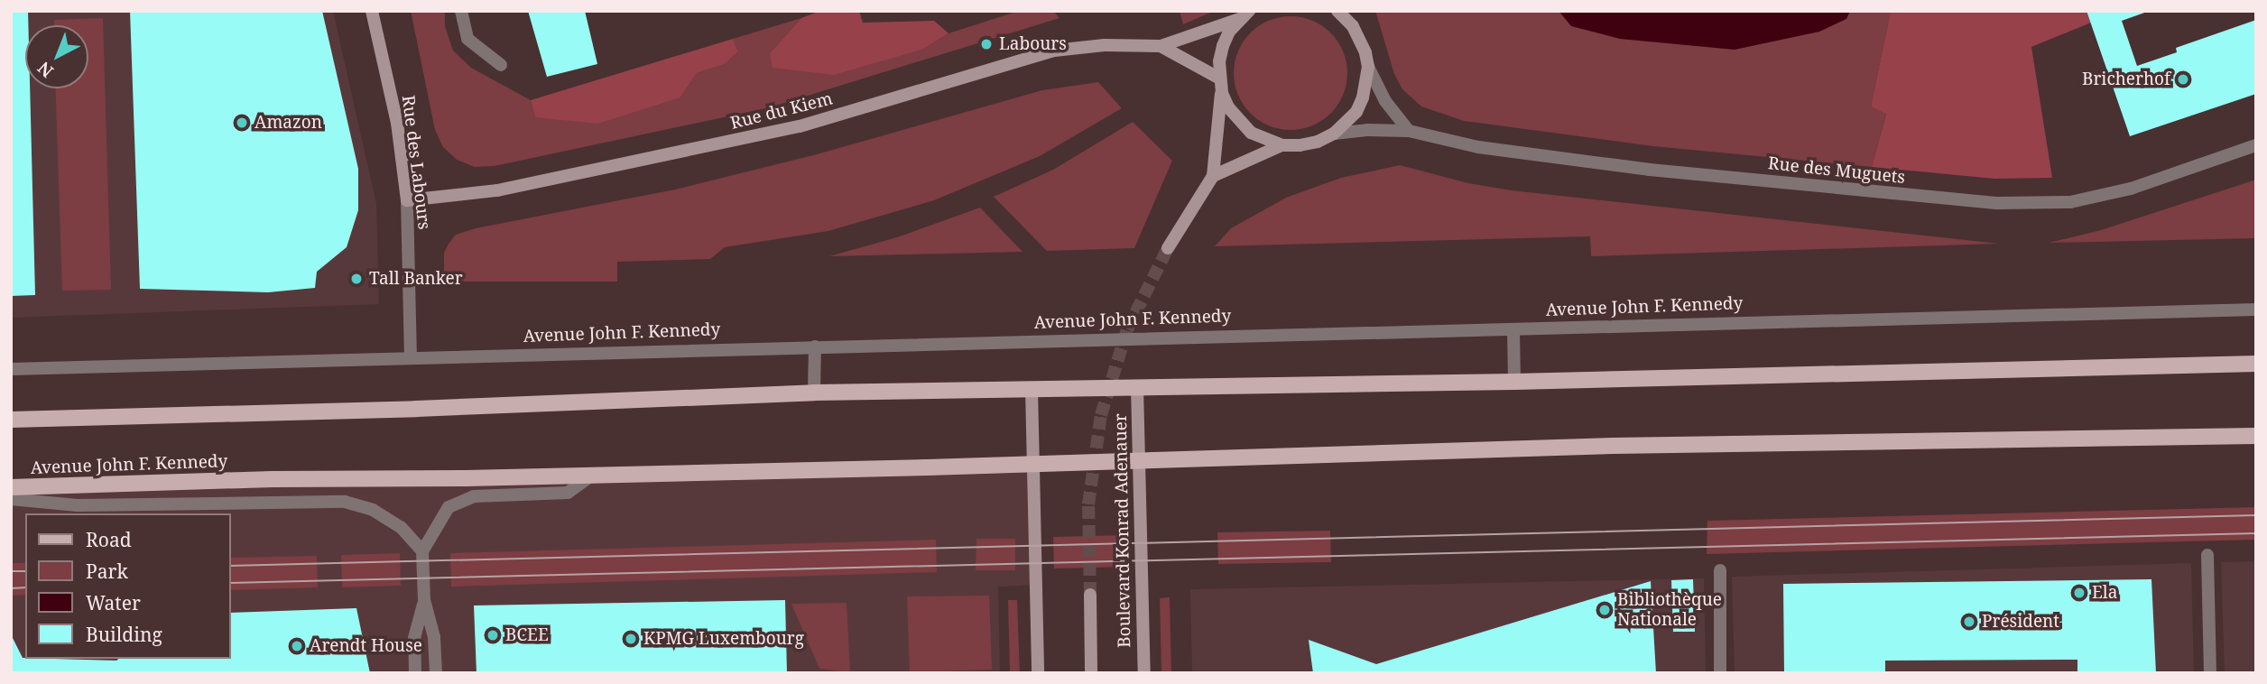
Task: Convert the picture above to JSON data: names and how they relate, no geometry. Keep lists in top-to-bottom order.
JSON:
{
  "streets": {
    "main road": [
      "Rue du Kiem",
      "Rue des Labours",
      "Avenue John F. Kennedy",
      "Boulevard Konrad Adenauer"
    ],
    "street": ["Rue des Muguets"]
  },
  "crossings": [
    ["Rue du Kiem", "Rue des Labours"],
    ["Rue des Labours", "Avenue John F. Kennedy"],
    ["Avenue John F. Kennedy", "Boulevard Konrad Adenauer"]
  ],
  "places": [
    "Labours",
    "Bricherhof",
    "Amazon",
    "Tall Banker",
    "Ela",
    "Bibliothèque Nationale",
    "Président",
    "BCEE",
    "KPMG Luxembourg",
    "Arendt House"
  ],
  "legend": [
    "Road",
    "Park",
    "Water",
    "Building"
  ],
  "north": "bottom left"
}
